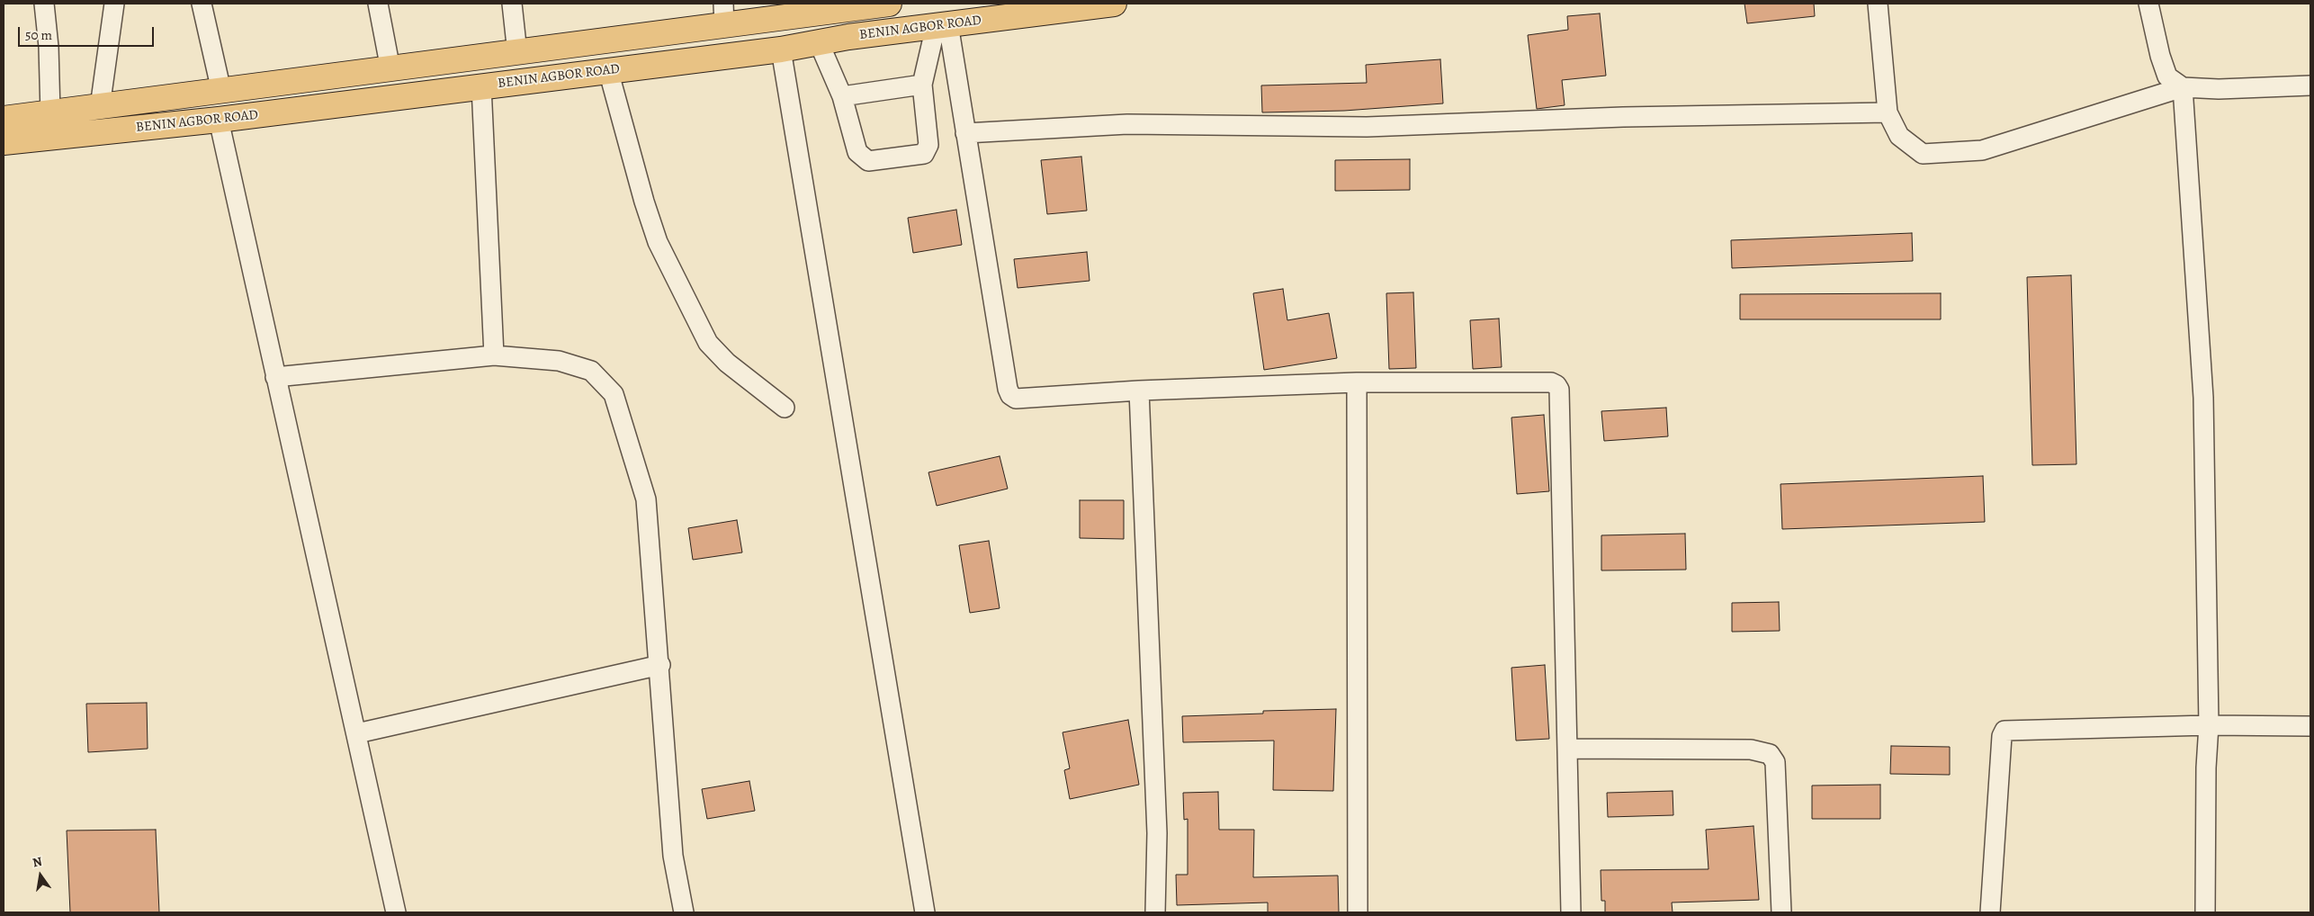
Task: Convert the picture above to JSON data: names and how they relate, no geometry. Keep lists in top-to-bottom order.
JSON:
{
  "streets": {
    "highway": ["BENIN AGBOR ROAD"]
  },
  "scale_bar": "50 m",
  "north": "top"
}
